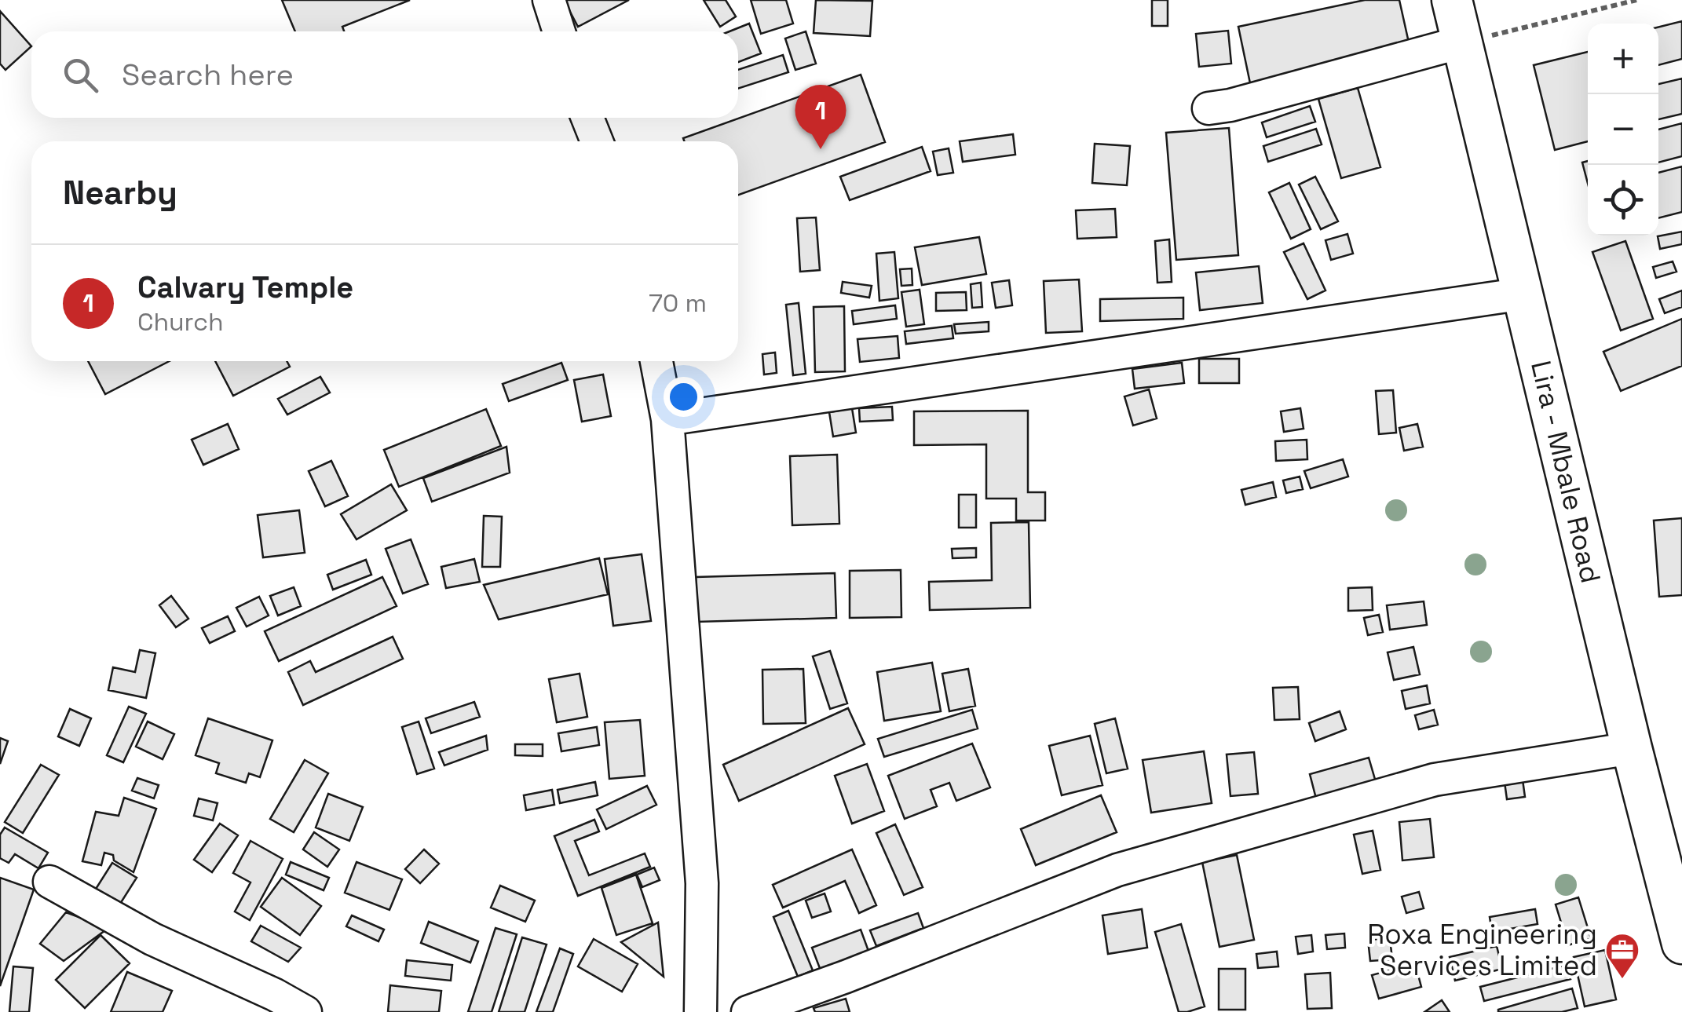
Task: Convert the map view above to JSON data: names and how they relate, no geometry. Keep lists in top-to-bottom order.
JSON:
{
  "streets": {
    "main road": ["Lira - Mbale Road"]
  },
  "places": {
    "office": ["Roxa Engineering Services Limited"]
  },
  "page": {
    "map_buttons": ["+", "−"],
    "search": "Search here",
    "pins": "1",
    "heading": "Nearby",
    "list": [
      {
        "mark": "1",
        "name": "Calvary Temple",
        "note": "Church",
        "value": "70 m"
      }
    ]
  }
}
